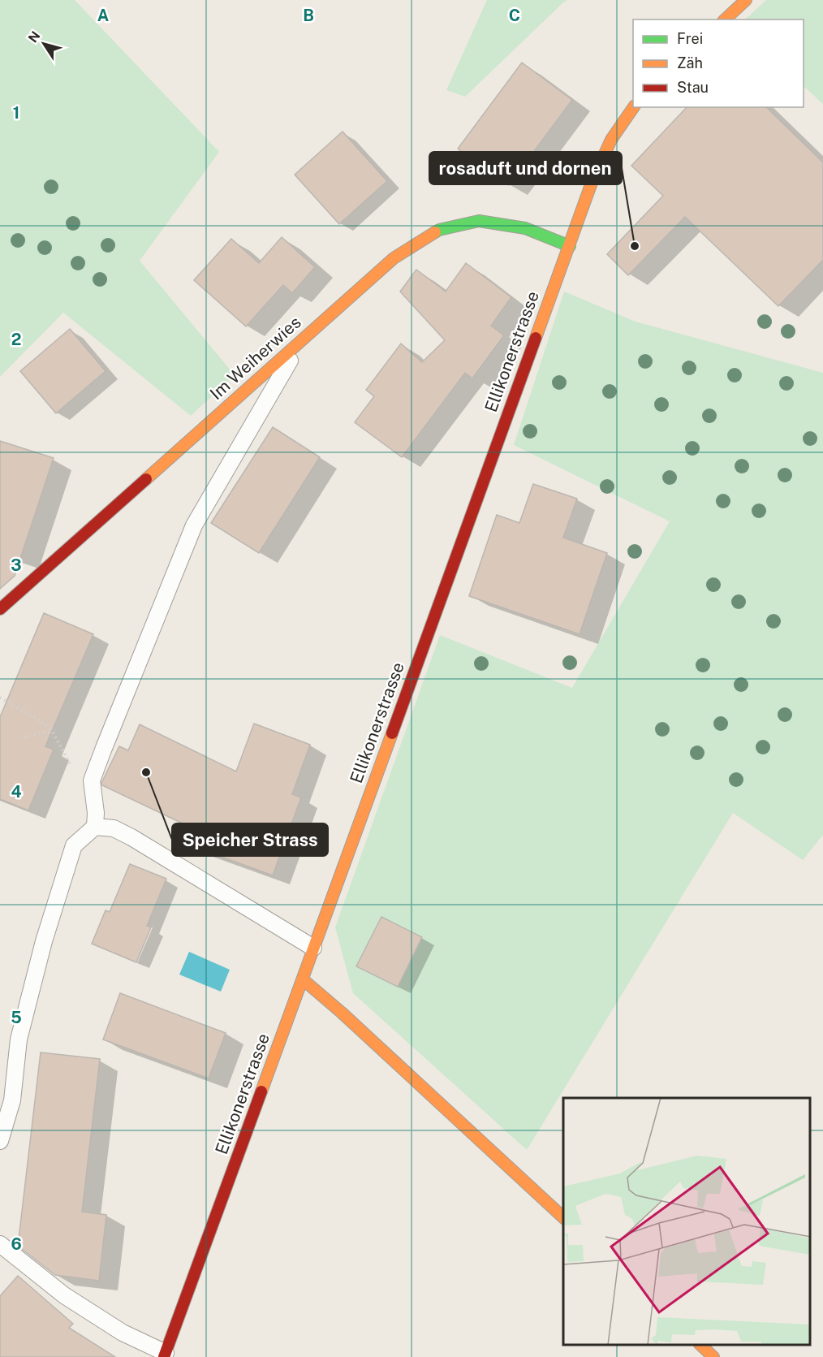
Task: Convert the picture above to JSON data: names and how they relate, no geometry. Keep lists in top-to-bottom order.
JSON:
{
  "streets": {
    "street": ["Ellikonerstrasse", "Im Weiherwies"]
  },
  "crossings": [
    ["Ellikonerstrasse", "Im Weiherwies"]
  ],
  "places": ["rosaduft und dornen", "Speicher Strass"],
  "legend": ["Frei", "Zäh", "Stau"],
  "north": "top left",
  "grid": {
    "columns": ["A", "B", "C"],
    "rows": [
      "1",
      "2",
      "3",
      "4",
      "5",
      "6"
    ]
  }
}
